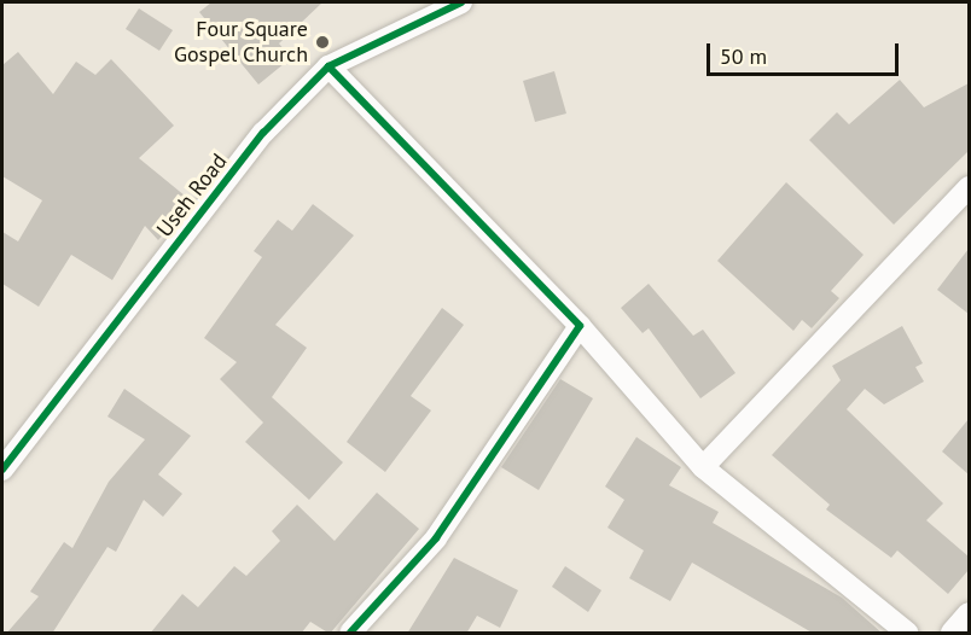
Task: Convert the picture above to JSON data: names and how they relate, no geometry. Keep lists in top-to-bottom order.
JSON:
{
  "streets": {
    "street": ["Useh Road"]
  },
  "places": ["Four Square Gospel Church"],
  "scale_bar": "50 m"
}
